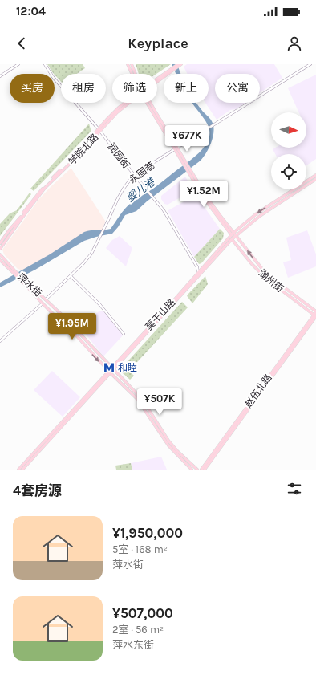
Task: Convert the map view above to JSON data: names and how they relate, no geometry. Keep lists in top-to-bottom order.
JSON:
{
  "streets": {
    "main road": [
      "学院北路",
      "湖州街",
      "萍水街",
      "莫干山路",
      "赵伍北路"
    ],
    "street": ["润园街", "永固巷"]
  },
  "crossings": [
    ["学院北路", "润园街"],
    ["润园街", "永固巷"],
    ["润园街", "莫干山路"],
    ["永固巷", "湖州街"],
    ["永固巷", "萍水街"],
    ["湖州街", "莫干山路"],
    ["湖州街", "赵伍北路"],
    ["萍水街", "莫干山路"]
  ],
  "water": ["婴儿港"],
  "places": {
    "metro station": ["和睦"]
  },
  "north": "right",
  "page": {
    "status": "12:04",
    "header": "Keyplace",
    "chip": [
      "买房",
      "租房",
      "筛选",
      "新上",
      "公寓"
    ],
    "price": [
      "¥677K",
      "¥1.52M",
      "¥1.95M",
      "¥507K"
    ],
    "heading": "4套房源",
    "list": [
      {
        "name": "¥1,950,000",
        "note": "5室 · 168 m² · 萍水街"
      },
      {
        "name": "¥507,000",
        "note": "2室 · 56 m² · 萍水东街"
      }
    ]
  }
}
